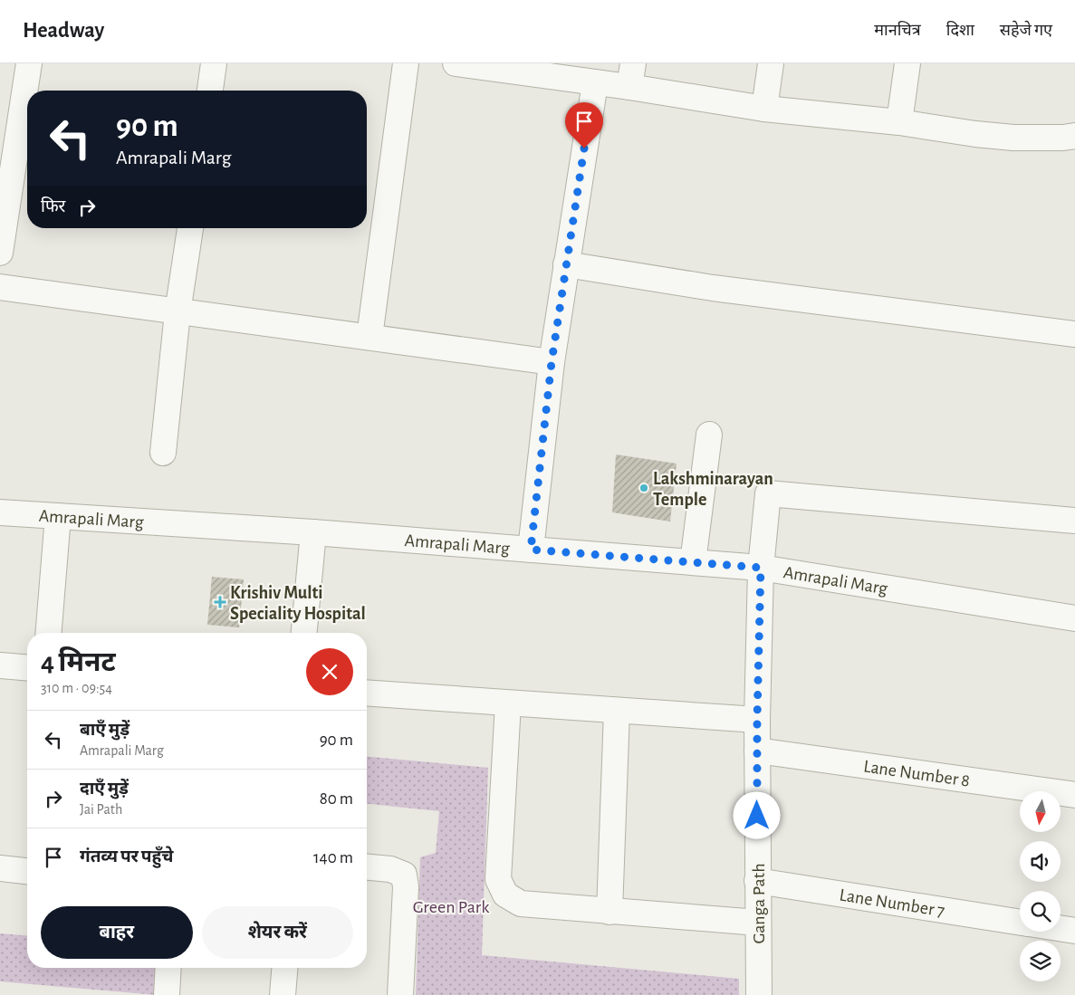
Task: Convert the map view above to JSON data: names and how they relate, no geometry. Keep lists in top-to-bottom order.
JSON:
{
  "streets": {
    "street": [
      "Amrapali Marg",
      "Lane Number 8",
      "Lane Number 7",
      "Ganga Path"
    ]
  },
  "crossings": [
    ["Amrapali Marg", "Ganga Path"],
    ["Lane Number 8", "Ganga Path"],
    ["Lane Number 7", "Ganga Path"]
  ],
  "parks": ["Green Park"],
  "places": {
    "other": ["Lakshminarayan Temple"],
    "health": ["Krishiv Multi Speciality Hospital"]
  },
  "north": "bottom",
  "page": {
    "header": "Headway",
    "nav": ["मानचित्र", "दिशा", "सहेजे गए"],
    "turn": ["90 m", "Amrapali Marg"],
    "then": "फिर",
    "heading": ["4 मिनट", "310 m · 09:54"],
    "list": [
      {
        "name": "बाएँ मुड़ें",
        "note": "Amrapali Marg",
        "value": "90 m"
      },
      {
        "name": "दाएँ मुड़ें",
        "note": "Jai Path",
        "value": "80 m"
      },
      {
        "name": "गंतव्य पर पहुँचे",
        "value": "140 m"
      }
    ],
    "buttons": ["बाहर", "शेयर करें"]
  }
}
